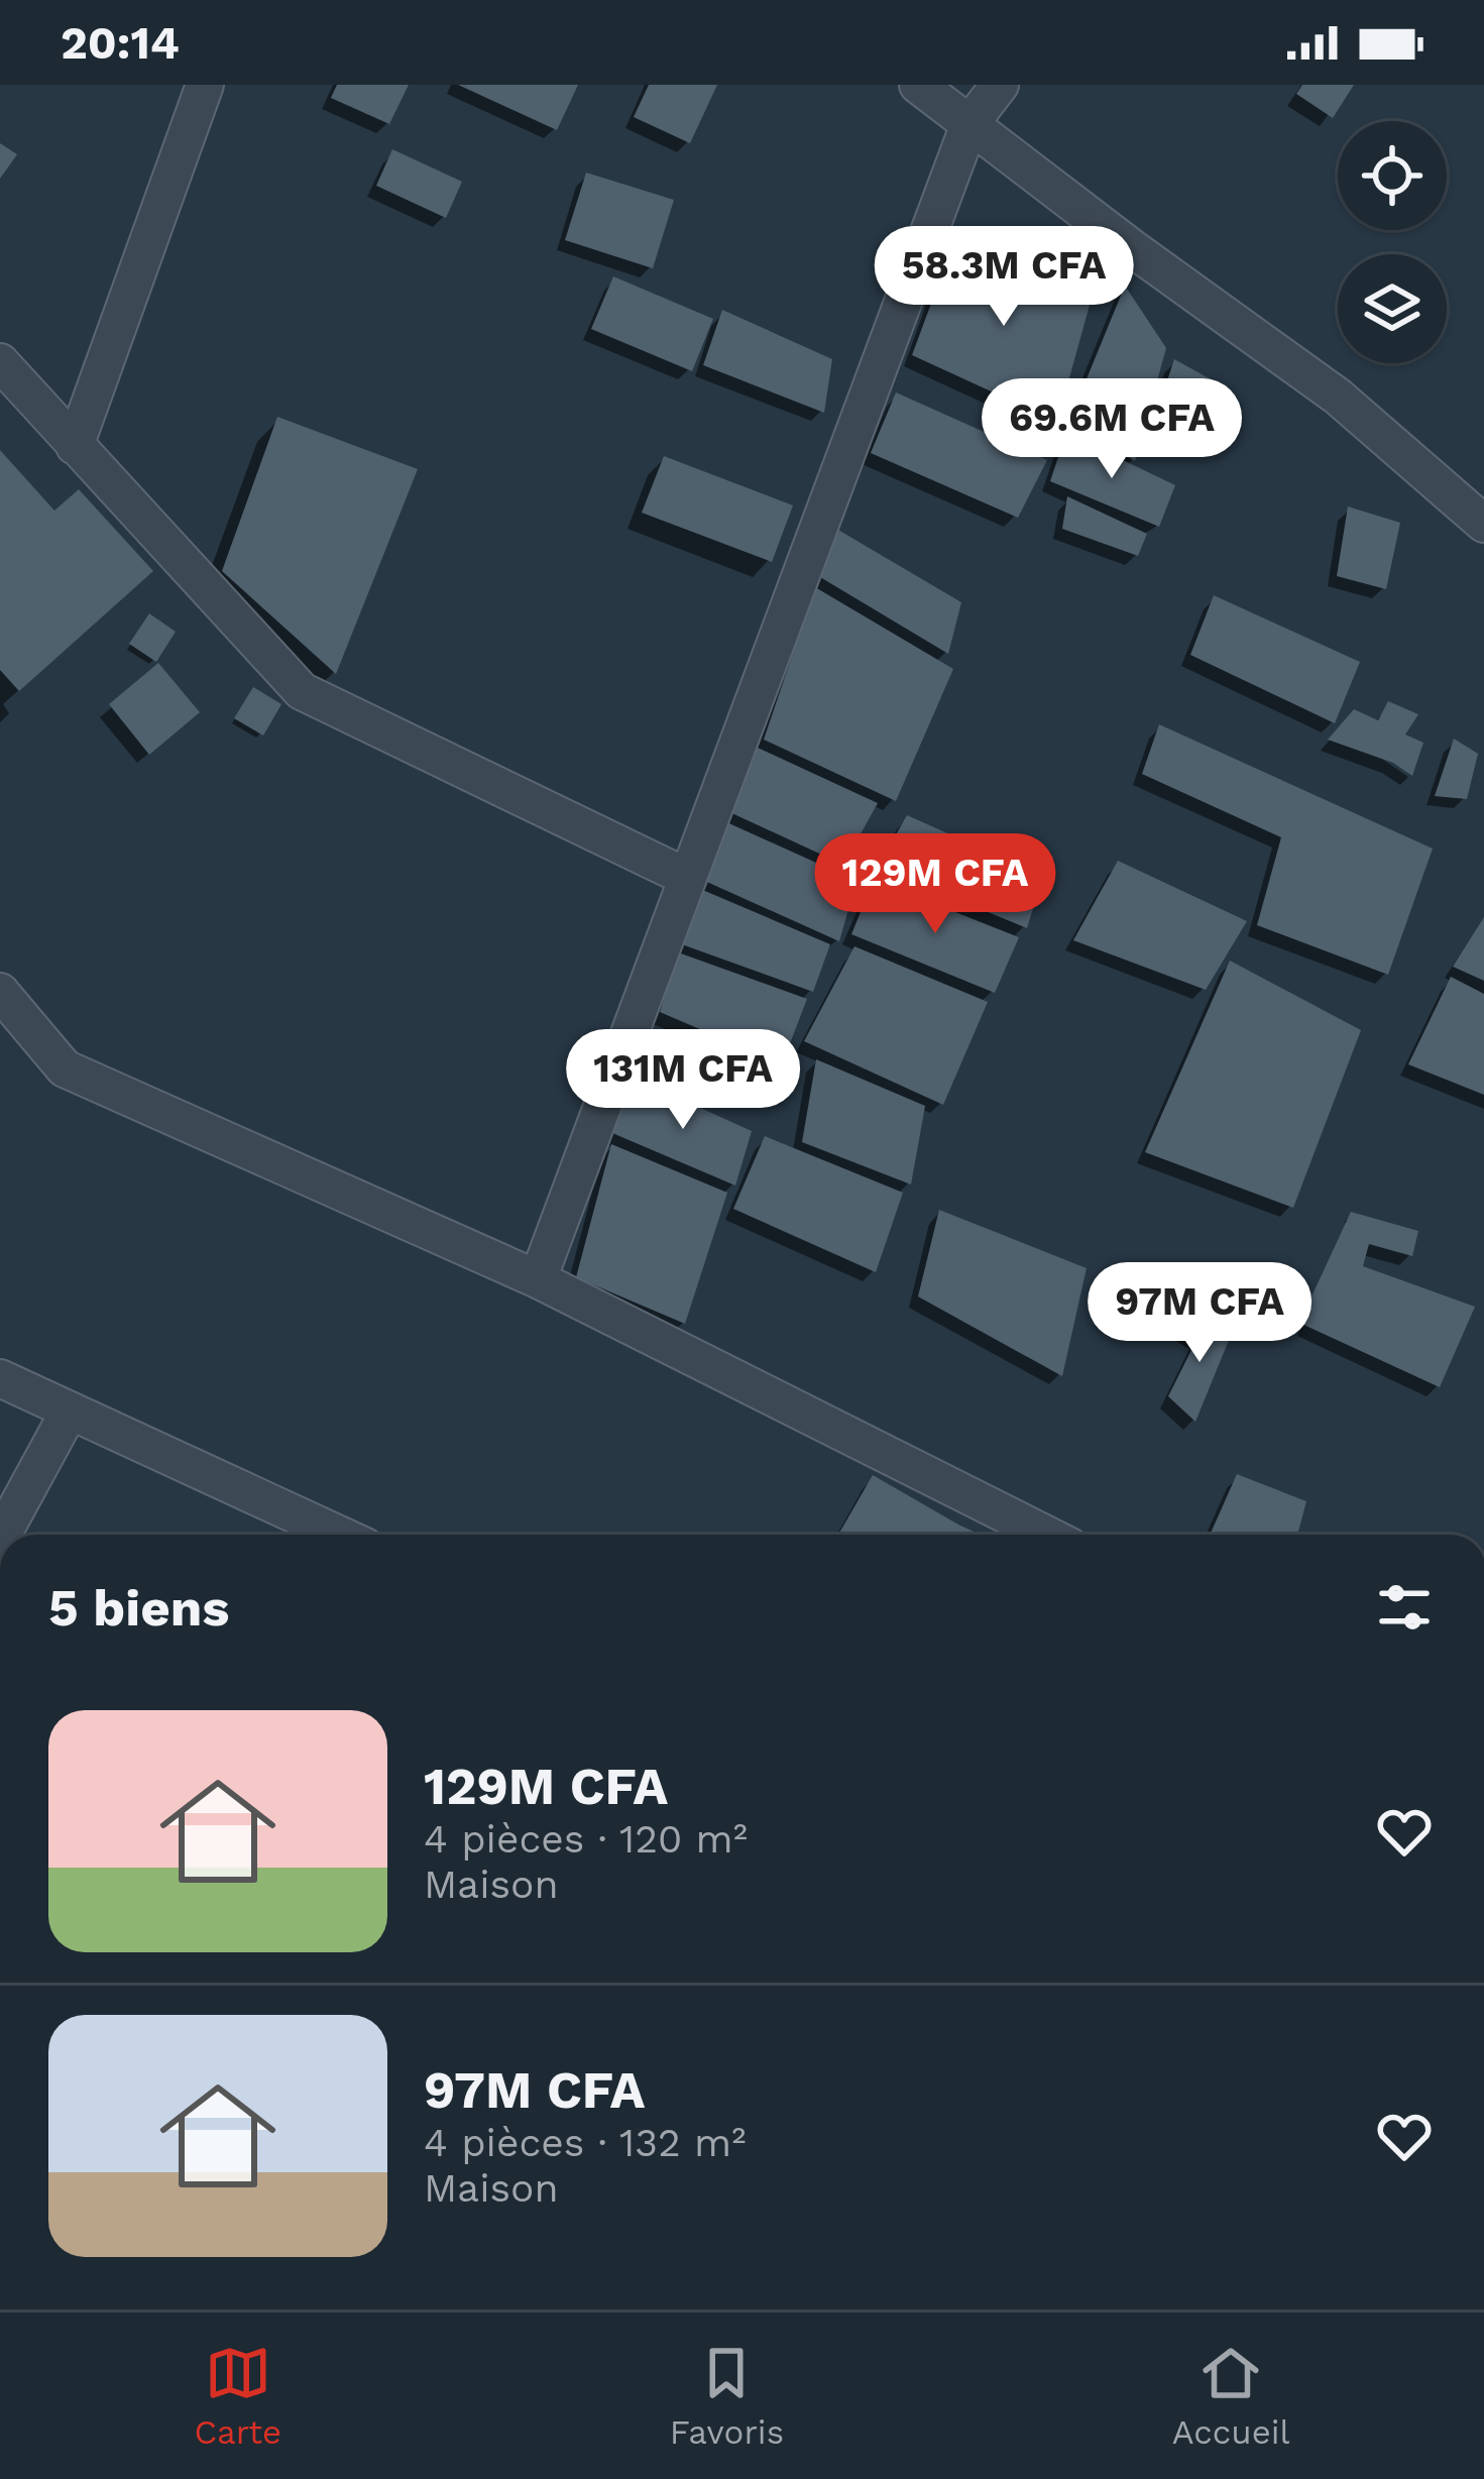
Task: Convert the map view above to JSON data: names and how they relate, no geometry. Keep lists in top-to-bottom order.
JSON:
{
  "page": {
    "status": "20:14",
    "price": [
      "58.3M CFA",
      "69.6M CFA",
      "129M CFA",
      "131M CFA",
      "97M CFA"
    ],
    "heading": "5 biens",
    "list": [
      {
        "name": "129M CFA",
        "note": "4 pièces · 120 m² · Maison"
      },
      {
        "name": "97M CFA",
        "note": "4 pièces · 132 m² · Maison"
      }
    ],
    "tabs": ["Carte", "Favoris", "Accueil"]
  }
}
